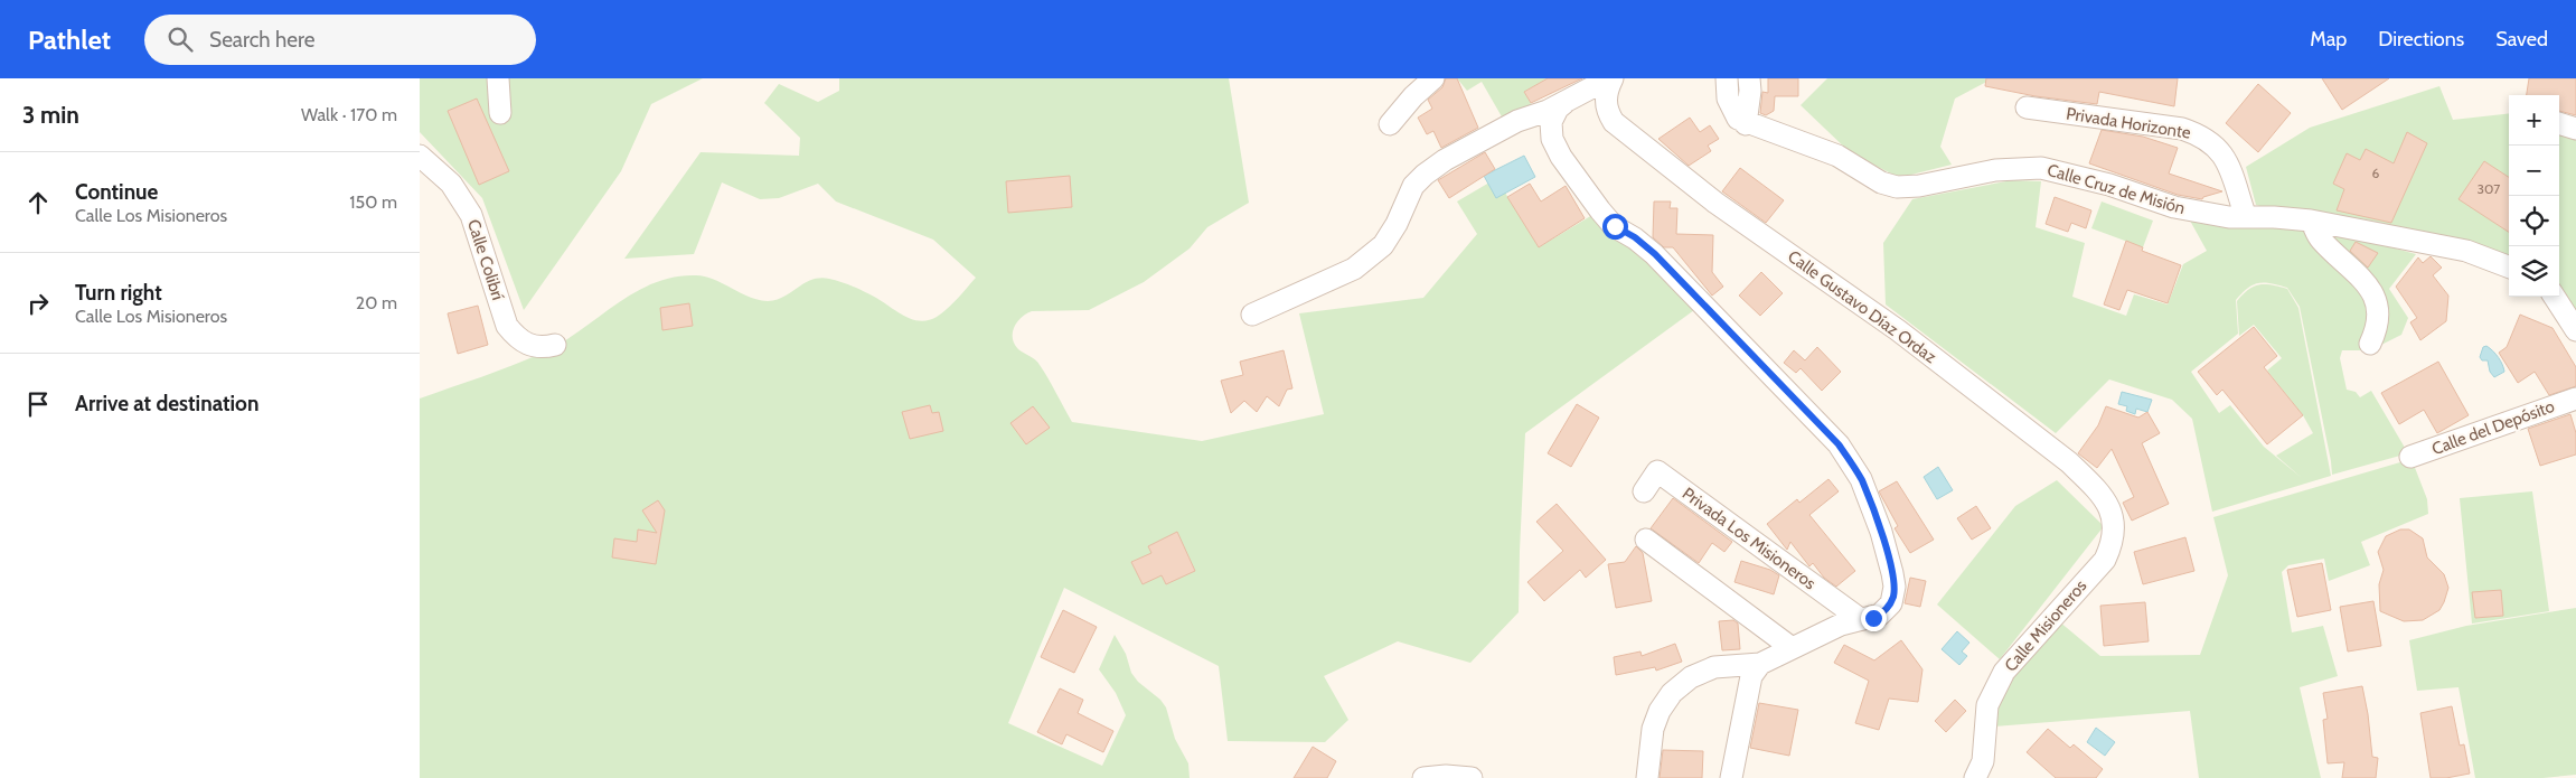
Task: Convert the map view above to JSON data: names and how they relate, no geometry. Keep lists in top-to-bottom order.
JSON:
{
  "streets": {
    "street": [
      "Privada Horizonte",
      "Calle Cruz de Misión",
      "Calle Colibrí",
      "Calle Gustavo Díaz Ordaz",
      "Calle del Depósito",
      "Privada Los Misioneros",
      "Calle Misioneros"
    ]
  },
  "crossings": [
    ["Privada Horizonte", "Calle Cruz de Misión"],
    ["Calle Gustavo Díaz Ordaz", "Calle Misioneros"]
  ],
  "house_numbers": ["6", "307"],
  "page": {
    "header": "Pathlet",
    "search": "Search here",
    "nav": ["Map", "Directions", "Saved"],
    "heading": ["3 min", "Walk · 170 m"],
    "map_buttons": ["+", "−"],
    "list": [
      ["Continue", "Calle Los Misioneros", "150 m"],
      ["Turn right", "Calle Los Misioneros", "20 m"],
      "Arrive at destination"
    ]
  }
}
